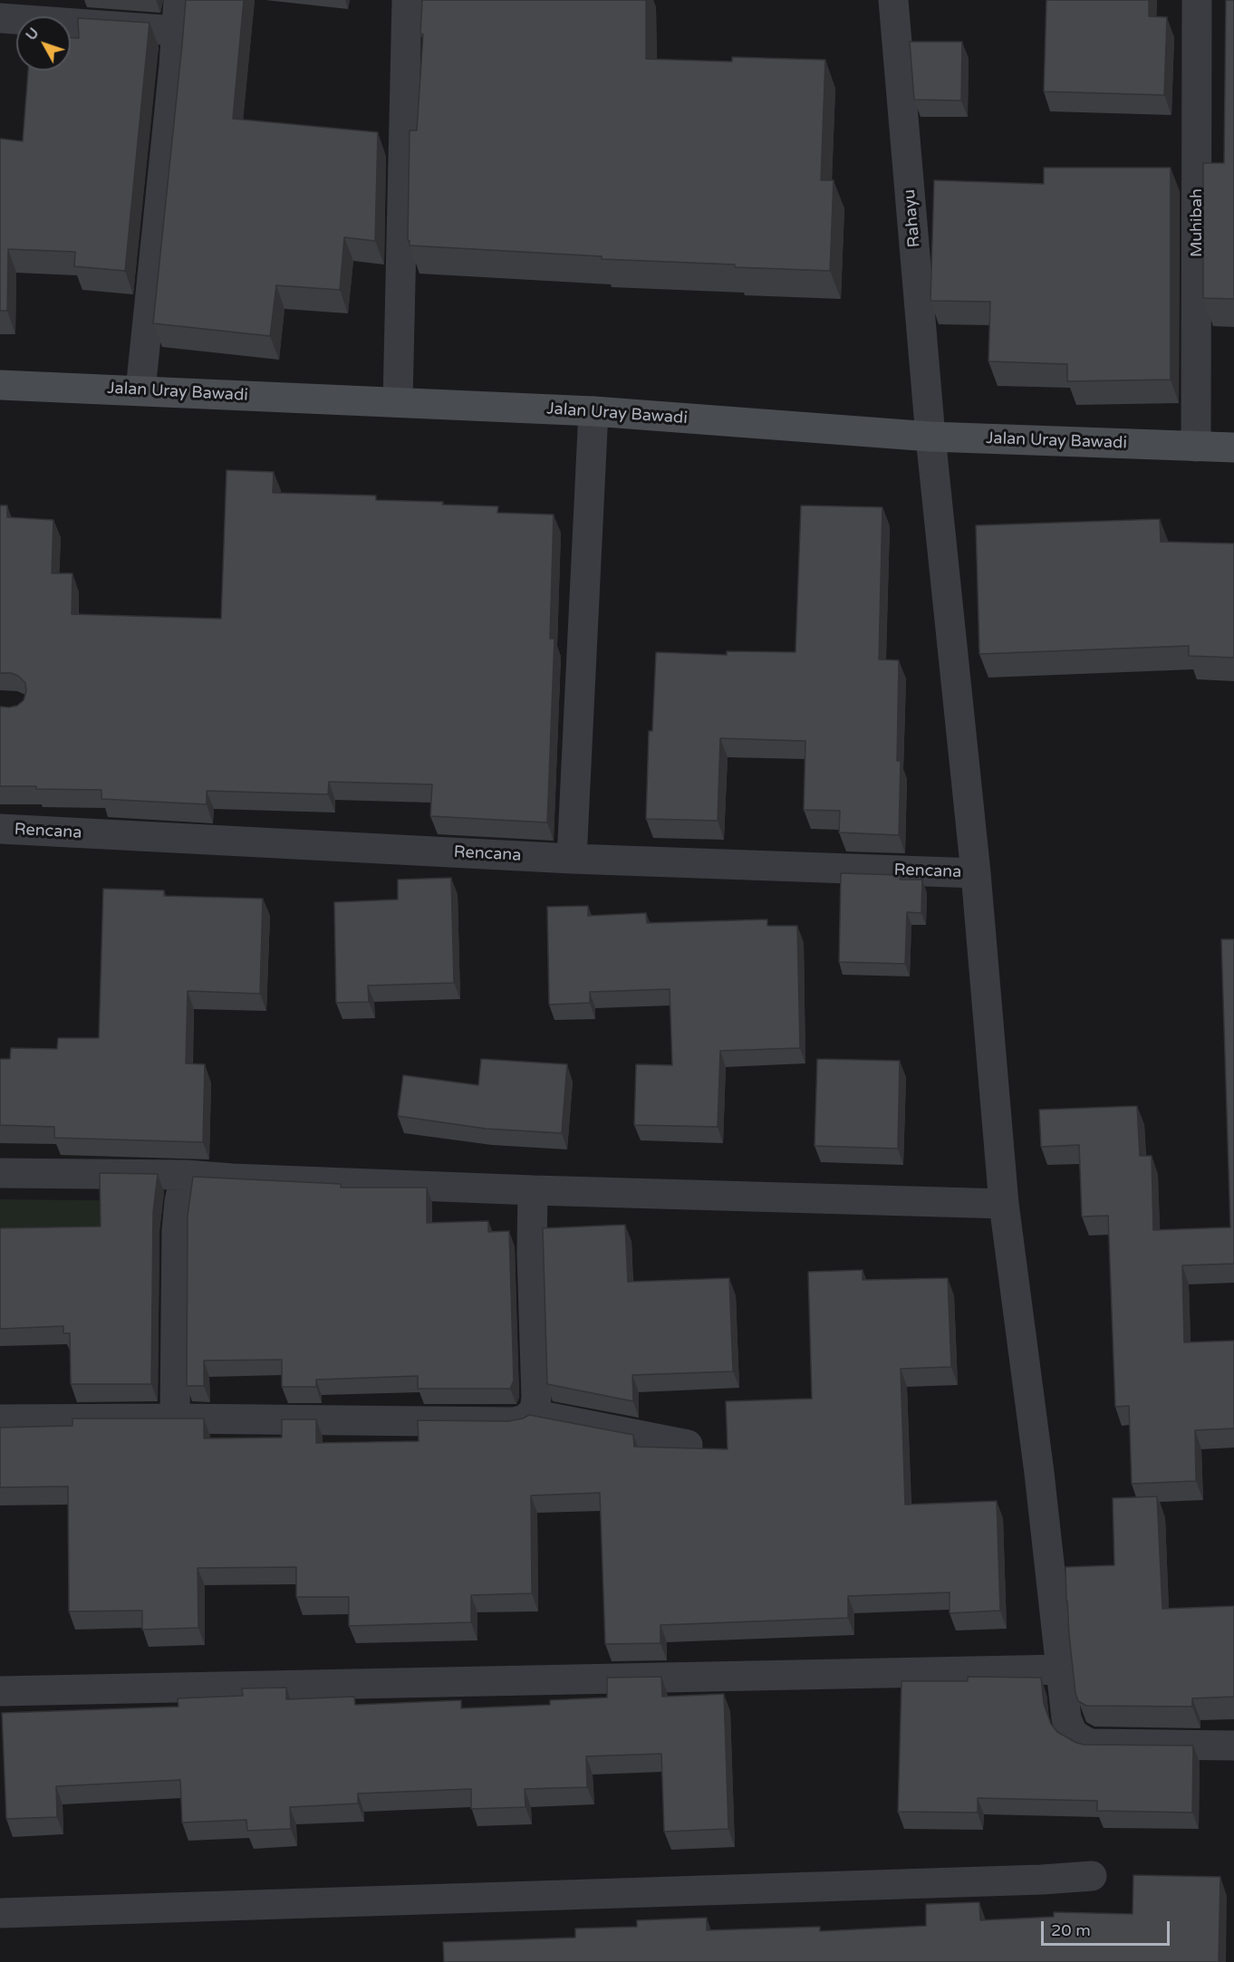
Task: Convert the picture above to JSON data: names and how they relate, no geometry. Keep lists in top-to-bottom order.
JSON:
{
  "streets": {
    "street": [
      "Rahayu",
      "Muhibah",
      "Jalan Uray Bawadi",
      "Rencana"
    ]
  },
  "crossings": [
    ["Rahayu", "Jalan Uray Bawadi"],
    ["Rahayu", "Rencana"],
    ["Muhibah", "Jalan Uray Bawadi"]
  ],
  "scale_bar": "20 m",
  "north": "top left"
}
